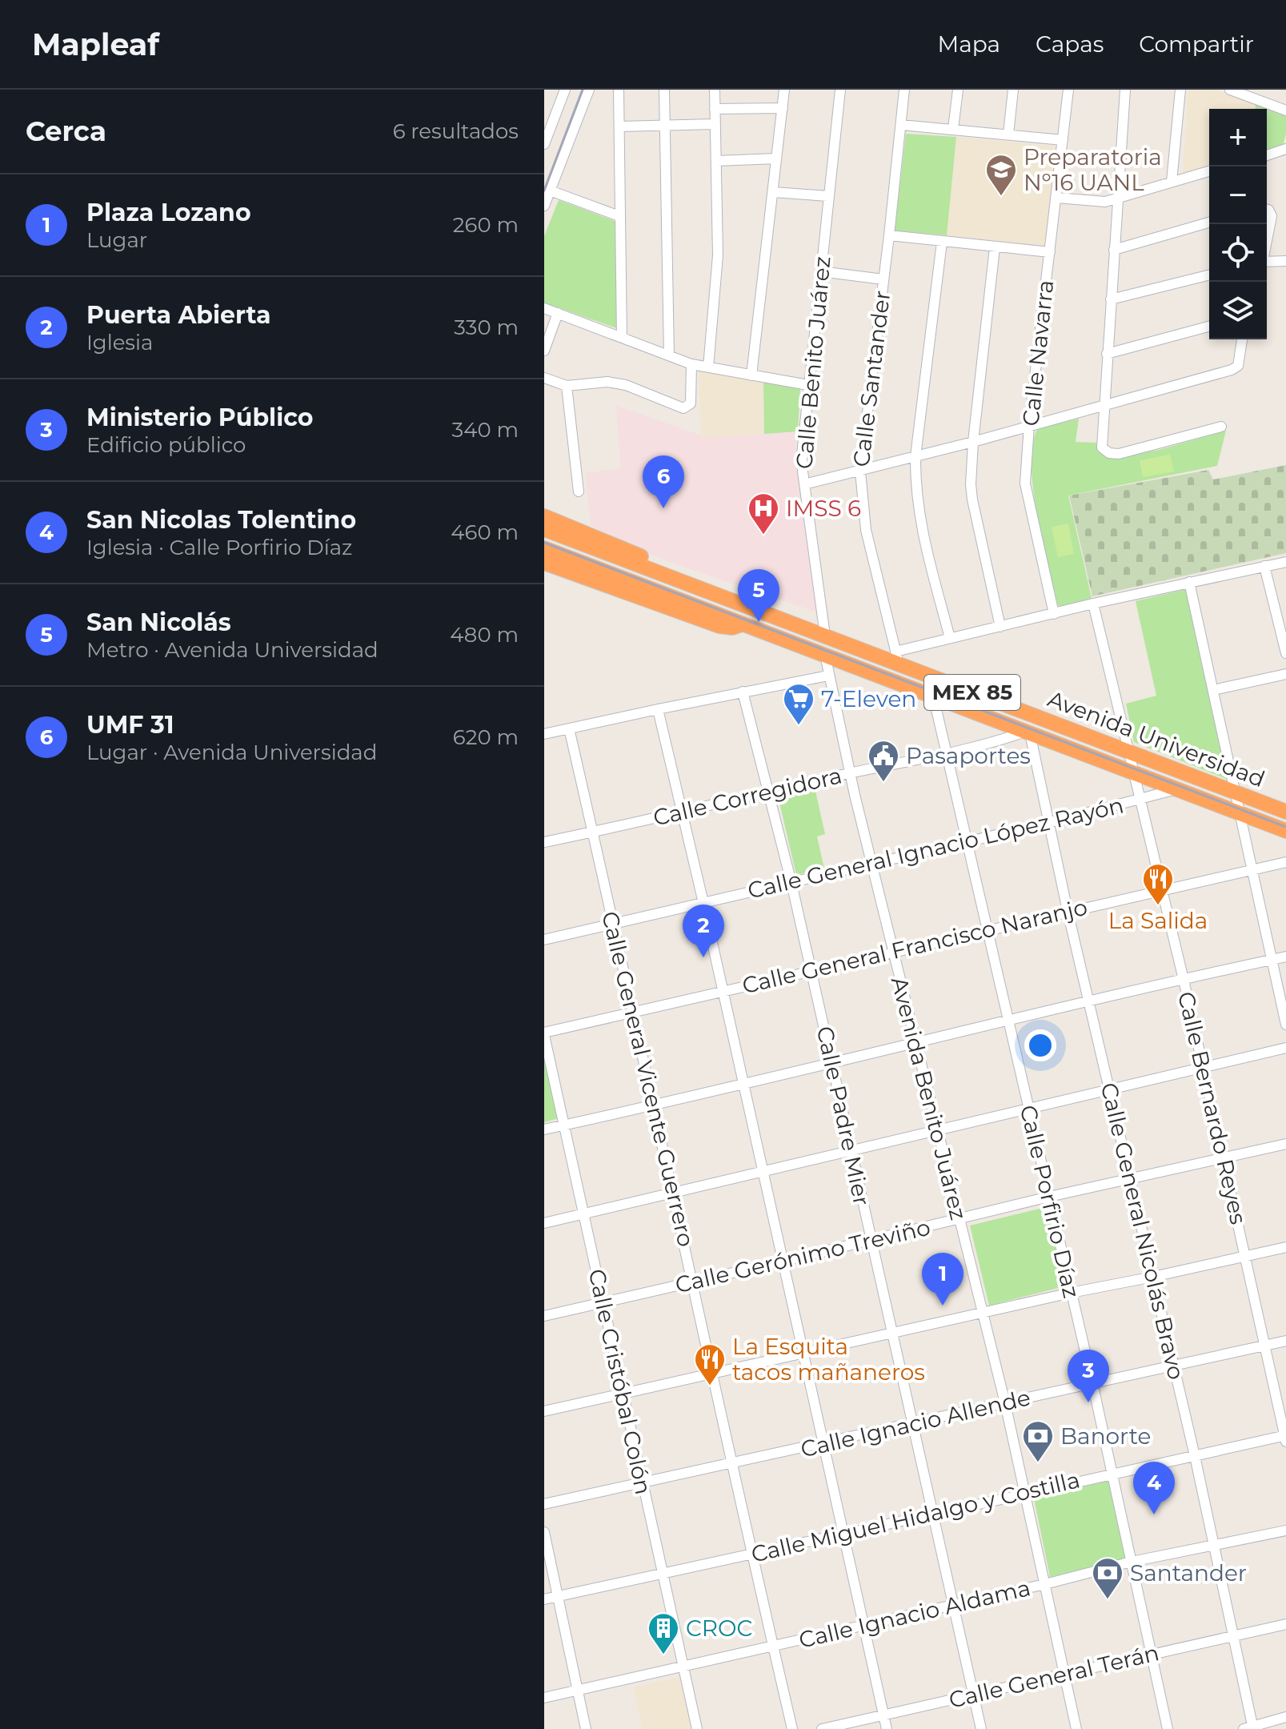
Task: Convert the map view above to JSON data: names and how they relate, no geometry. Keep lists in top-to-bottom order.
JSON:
{
  "streets": {
    "highway": ["MEX 85", "Avenida Universidad"],
    "street": [
      "Calle Navarra",
      "Calle Benito Juárez",
      "Calle Santander",
      "Calle Corregidora",
      "Calle General Ignacio López Rayón",
      "Calle General Francisco Naranjo",
      "Calle General Vicente Guerrero",
      "Avenida Benito Juárez",
      "Calle Bernardo Reyes",
      "Calle Padre Mier",
      "Calle Porfirio Díaz",
      "Calle General Nicolás Bravo",
      "Calle Gerónimo Treviño",
      "Calle Cristóbal Colón",
      "Calle Ignacio Allende",
      "Calle Miguel Hidalgo y Costilla",
      "Calle Ignacio Aldama",
      "Calle General Terán"
    ]
  },
  "crossings": [
    ["Calle Benito Juárez", "Avenida Universidad"],
    ["Calle Santander", "Avenida Universidad"],
    ["Avenida Universidad", "Calle Corregidora"],
    ["Avenida Universidad", "Calle General Ignacio López Rayón"],
    ["Avenida Universidad", "Avenida Benito Juárez"],
    ["Avenida Universidad", "Calle Bernardo Reyes"],
    ["Avenida Universidad", "Calle Porfirio Díaz"],
    ["Avenida Universidad", "Calle General Nicolás Bravo"],
    ["Calle Corregidora", "Calle General Vicente Guerrero"],
    ["Calle Corregidora", "Avenida Benito Juárez"],
    ["Calle Corregidora", "Calle Padre Mier"],
    ["Calle Corregidora", "Calle Porfirio Díaz"],
    ["Calle Corregidora", "Calle General Nicolás Bravo"],
    ["Calle General Ignacio López Rayón", "Calle General Vicente Guerrero"],
    ["Calle General Ignacio López Rayón", "Avenida Benito Juárez"],
    ["Calle General Ignacio López Rayón", "Calle Bernardo Reyes"],
    ["Calle General Ignacio López Rayón", "Calle Padre Mier"],
    ["Calle General Ignacio López Rayón", "Calle Porfirio Díaz"],
    ["Calle General Ignacio López Rayón", "Calle General Nicolás Bravo"],
    ["Calle General Francisco Naranjo", "Calle General Vicente Guerrero"],
    ["Calle General Francisco Naranjo", "Avenida Benito Juárez"],
    ["Calle General Francisco Naranjo", "Calle Bernardo Reyes"],
    ["Calle General Francisco Naranjo", "Calle Padre Mier"],
    ["Calle General Francisco Naranjo", "Calle Porfirio Díaz"],
    ["Calle General Francisco Naranjo", "Calle General Nicolás Bravo"],
    ["Calle General Francisco Naranjo", "Calle Cristóbal Colón"],
    ["Calle General Vicente Guerrero", "Calle Gerónimo Treviño"],
    ["Calle General Vicente Guerrero", "Calle Ignacio Allende"],
    ["Calle General Vicente Guerrero", "Calle Miguel Hidalgo y Costilla"],
    ["Calle General Vicente Guerrero", "Calle Ignacio Aldama"],
    ["Avenida Benito Juárez", "Calle Gerónimo Treviño"],
    ["Avenida Benito Juárez", "Calle Ignacio Allende"],
    ["Avenida Benito Juárez", "Calle Miguel Hidalgo y Costilla"],
    ["Avenida Benito Juárez", "Calle Ignacio Aldama"],
    ["Avenida Benito Juárez", "Calle General Terán"],
    ["Calle Bernardo Reyes", "Calle Gerónimo Treviño"],
    ["Calle Bernardo Reyes", "Calle Ignacio Allende"],
    ["Calle Bernardo Reyes", "Calle Miguel Hidalgo y Costilla"],
    ["Calle Padre Mier", "Calle Gerónimo Treviño"],
    ["Calle Padre Mier", "Calle Ignacio Allende"],
    ["Calle Padre Mier", "Calle Miguel Hidalgo y Costilla"],
    ["Calle Padre Mier", "Calle Ignacio Aldama"],
    ["Calle Padre Mier", "Calle General Terán"],
    ["Calle Porfirio Díaz", "Calle Gerónimo Treviño"],
    ["Calle Porfirio Díaz", "Calle Ignacio Allende"],
    ["Calle Porfirio Díaz", "Calle Miguel Hidalgo y Costilla"],
    ["Calle Porfirio Díaz", "Calle Ignacio Aldama"],
    ["Calle Porfirio Díaz", "Calle General Terán"],
    ["Calle General Nicolás Bravo", "Calle Gerónimo Treviño"],
    ["Calle General Nicolás Bravo", "Calle Ignacio Allende"],
    ["Calle General Nicolás Bravo", "Calle Miguel Hidalgo y Costilla"],
    ["Calle General Nicolás Bravo", "Calle Ignacio Aldama"],
    ["Calle General Nicolás Bravo", "Calle General Terán"],
    ["Calle Gerónimo Treviño", "Calle Cristóbal Colón"],
    ["Calle Cristóbal Colón", "Calle Ignacio Allende"],
    ["Calle Cristóbal Colón", "Calle Miguel Hidalgo y Costilla"],
    ["Calle Cristóbal Colón", "Calle Ignacio Aldama"]
  ],
  "places": {
    "school or university": ["Preparatoria Nº16 UANL"],
    "hospital": ["IMSS 6"],
    "supermarket": ["7-Eleven"],
    "public building": ["Pasaportes"],
    "restaurant": ["La Salida", "La Esquita tacos mañaneros"],
    "bank": ["Banorte", "Santander"],
    "building": ["CROC"]
  },
  "page": {
    "header": "Mapleaf",
    "nav": ["Mapa", "Capas", "Compartir"],
    "heading": ["Cerca", "6 resultados"],
    "map_buttons": ["+", "−"],
    "list": [
      {
        "mark": "1",
        "name": "Plaza Lozano",
        "note": "Lugar",
        "value": "260 m"
      },
      {
        "mark": "2",
        "name": "Puerta Abierta",
        "note": "Iglesia",
        "value": "330 m"
      },
      {
        "mark": "3",
        "name": "Ministerio Público",
        "note": "Edificio público",
        "value": "340 m"
      },
      {
        "mark": "4",
        "name": "San Nicolas Tolentino",
        "note": "Iglesia · Calle Porfirio Díaz",
        "value": "460 m"
      },
      {
        "mark": "5",
        "name": "San Nicolás",
        "note": "Metro · Avenida Universidad",
        "value": "480 m"
      },
      {
        "mark": "6",
        "name": "UMF 31",
        "note": "Lugar · Avenida Universidad",
        "value": "620 m"
      }
    ],
    "pins": [
      "6",
      "5",
      "2",
      "1",
      "3",
      "4"
    ]
  }
}
